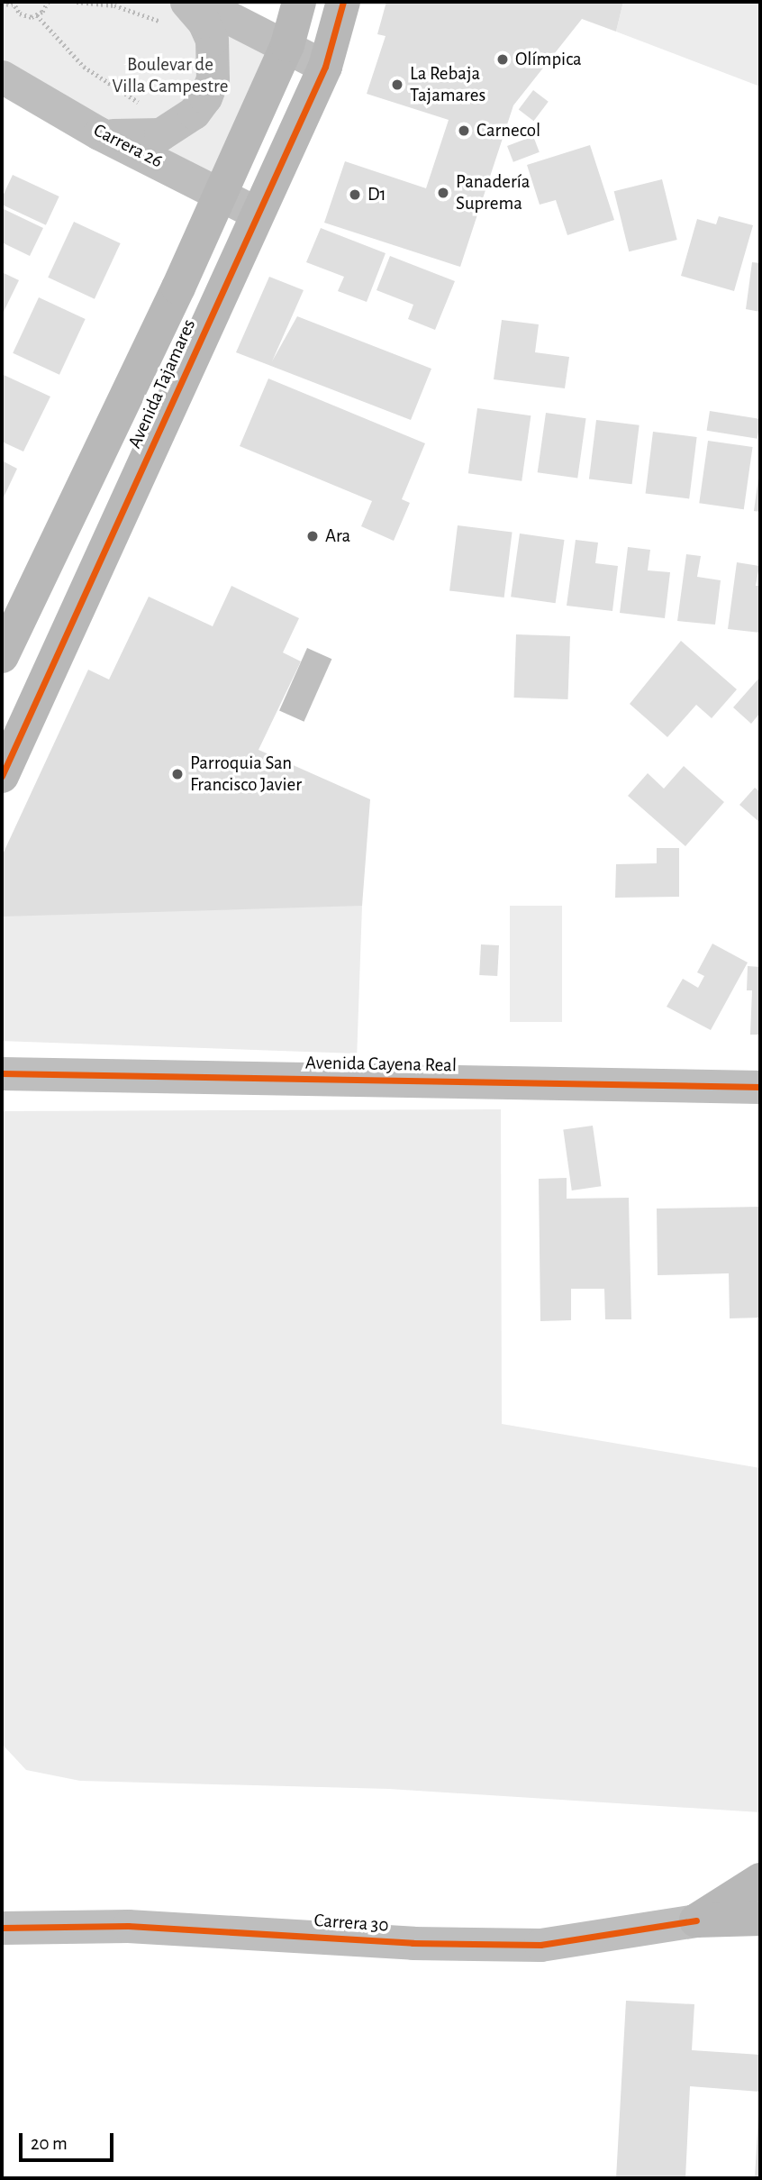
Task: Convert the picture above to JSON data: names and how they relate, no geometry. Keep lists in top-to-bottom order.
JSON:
{
  "streets": {
    "street": [
      "Carrera 26",
      "Avenida Tajamares",
      "Avenida Cayena Real",
      "Carrera 30"
    ]
  },
  "crossings": [
    ["Carrera 26", "Avenida Tajamares"]
  ],
  "parks": ["Boulevar de Villa Campestre"],
  "places": [
    "Olímpica",
    "La Rebaja Tajamares",
    "Carnecol",
    "Panadería Suprema",
    "D1",
    "Ara",
    "Parroquia San Francisco Javier"
  ],
  "scale_bar": "20 m"
}
